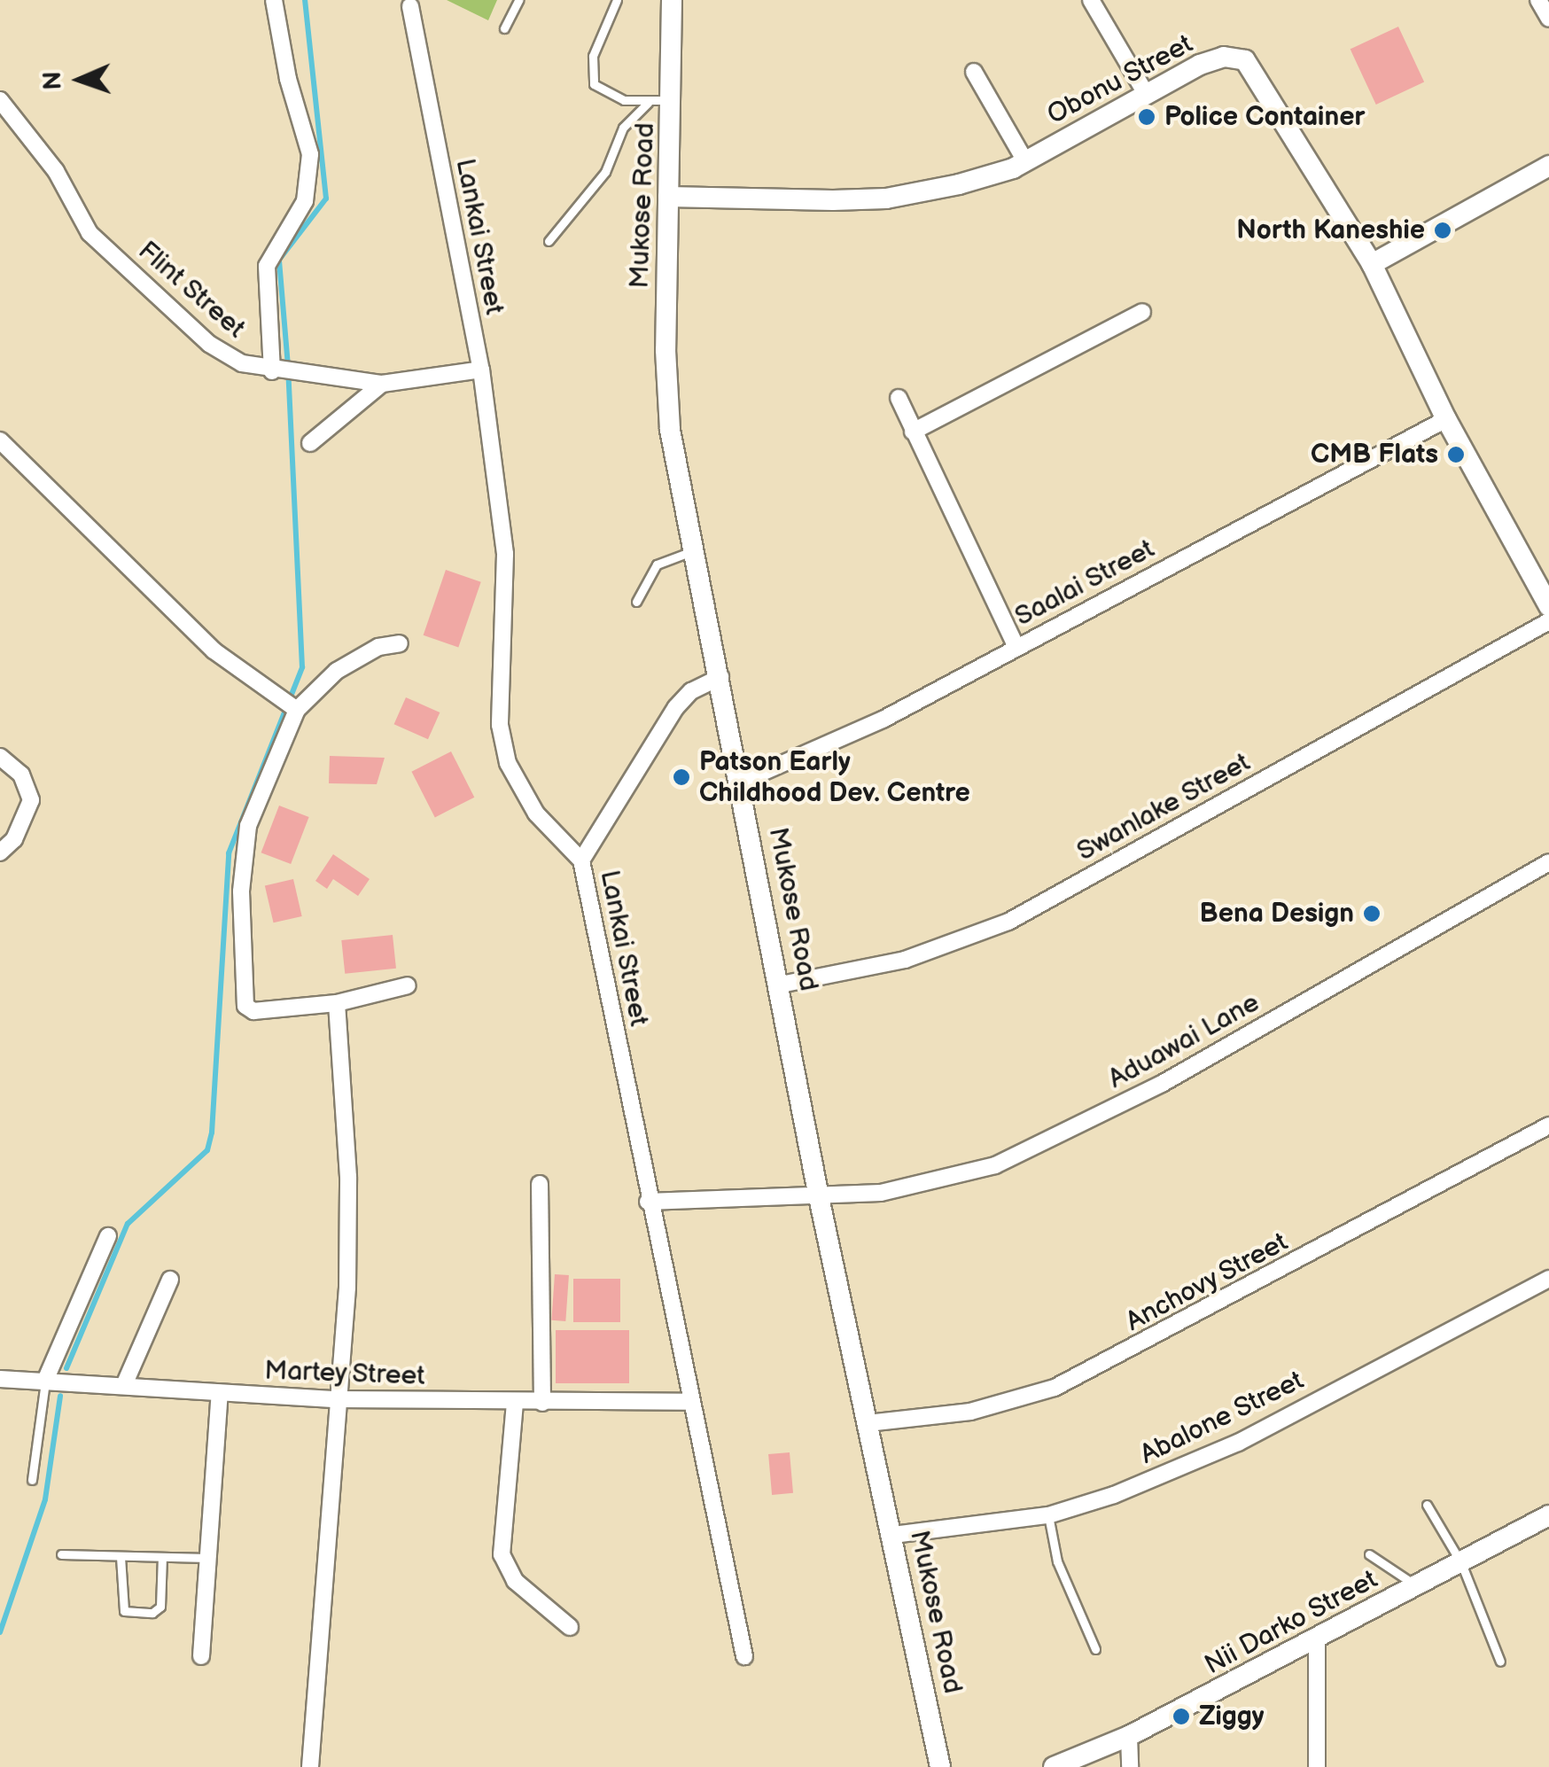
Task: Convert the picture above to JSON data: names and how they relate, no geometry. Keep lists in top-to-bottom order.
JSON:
{
  "streets": {
    "street": [
      "Obonu Street",
      "Mukose Road",
      "Lankai Street",
      "Flint Street",
      "Saalai Street",
      "Swanlake Street",
      "Aduawai Lane",
      "Anchovy Street",
      "Martey Street",
      "Abalone Street",
      "Nii Darko Street"
    ]
  },
  "crossings": [
    ["Obonu Street", "Mukose Road"],
    ["Obonu Street", "Saalai Street"],
    ["Mukose Road", "Saalai Street"],
    ["Mukose Road", "Swanlake Street"],
    ["Mukose Road", "Aduawai Lane"],
    ["Mukose Road", "Anchovy Street"],
    ["Mukose Road", "Abalone Street"],
    ["Lankai Street", "Flint Street"],
    ["Lankai Street", "Aduawai Lane"],
    ["Lankai Street", "Martey Street"]
  ],
  "places": [
    "Police Container",
    "North Kaneshie",
    "CMB Flats",
    "Patson Early Childhood Dev. Centre",
    "Bena Design",
    "Ziggy"
  ],
  "north": "left"
}
